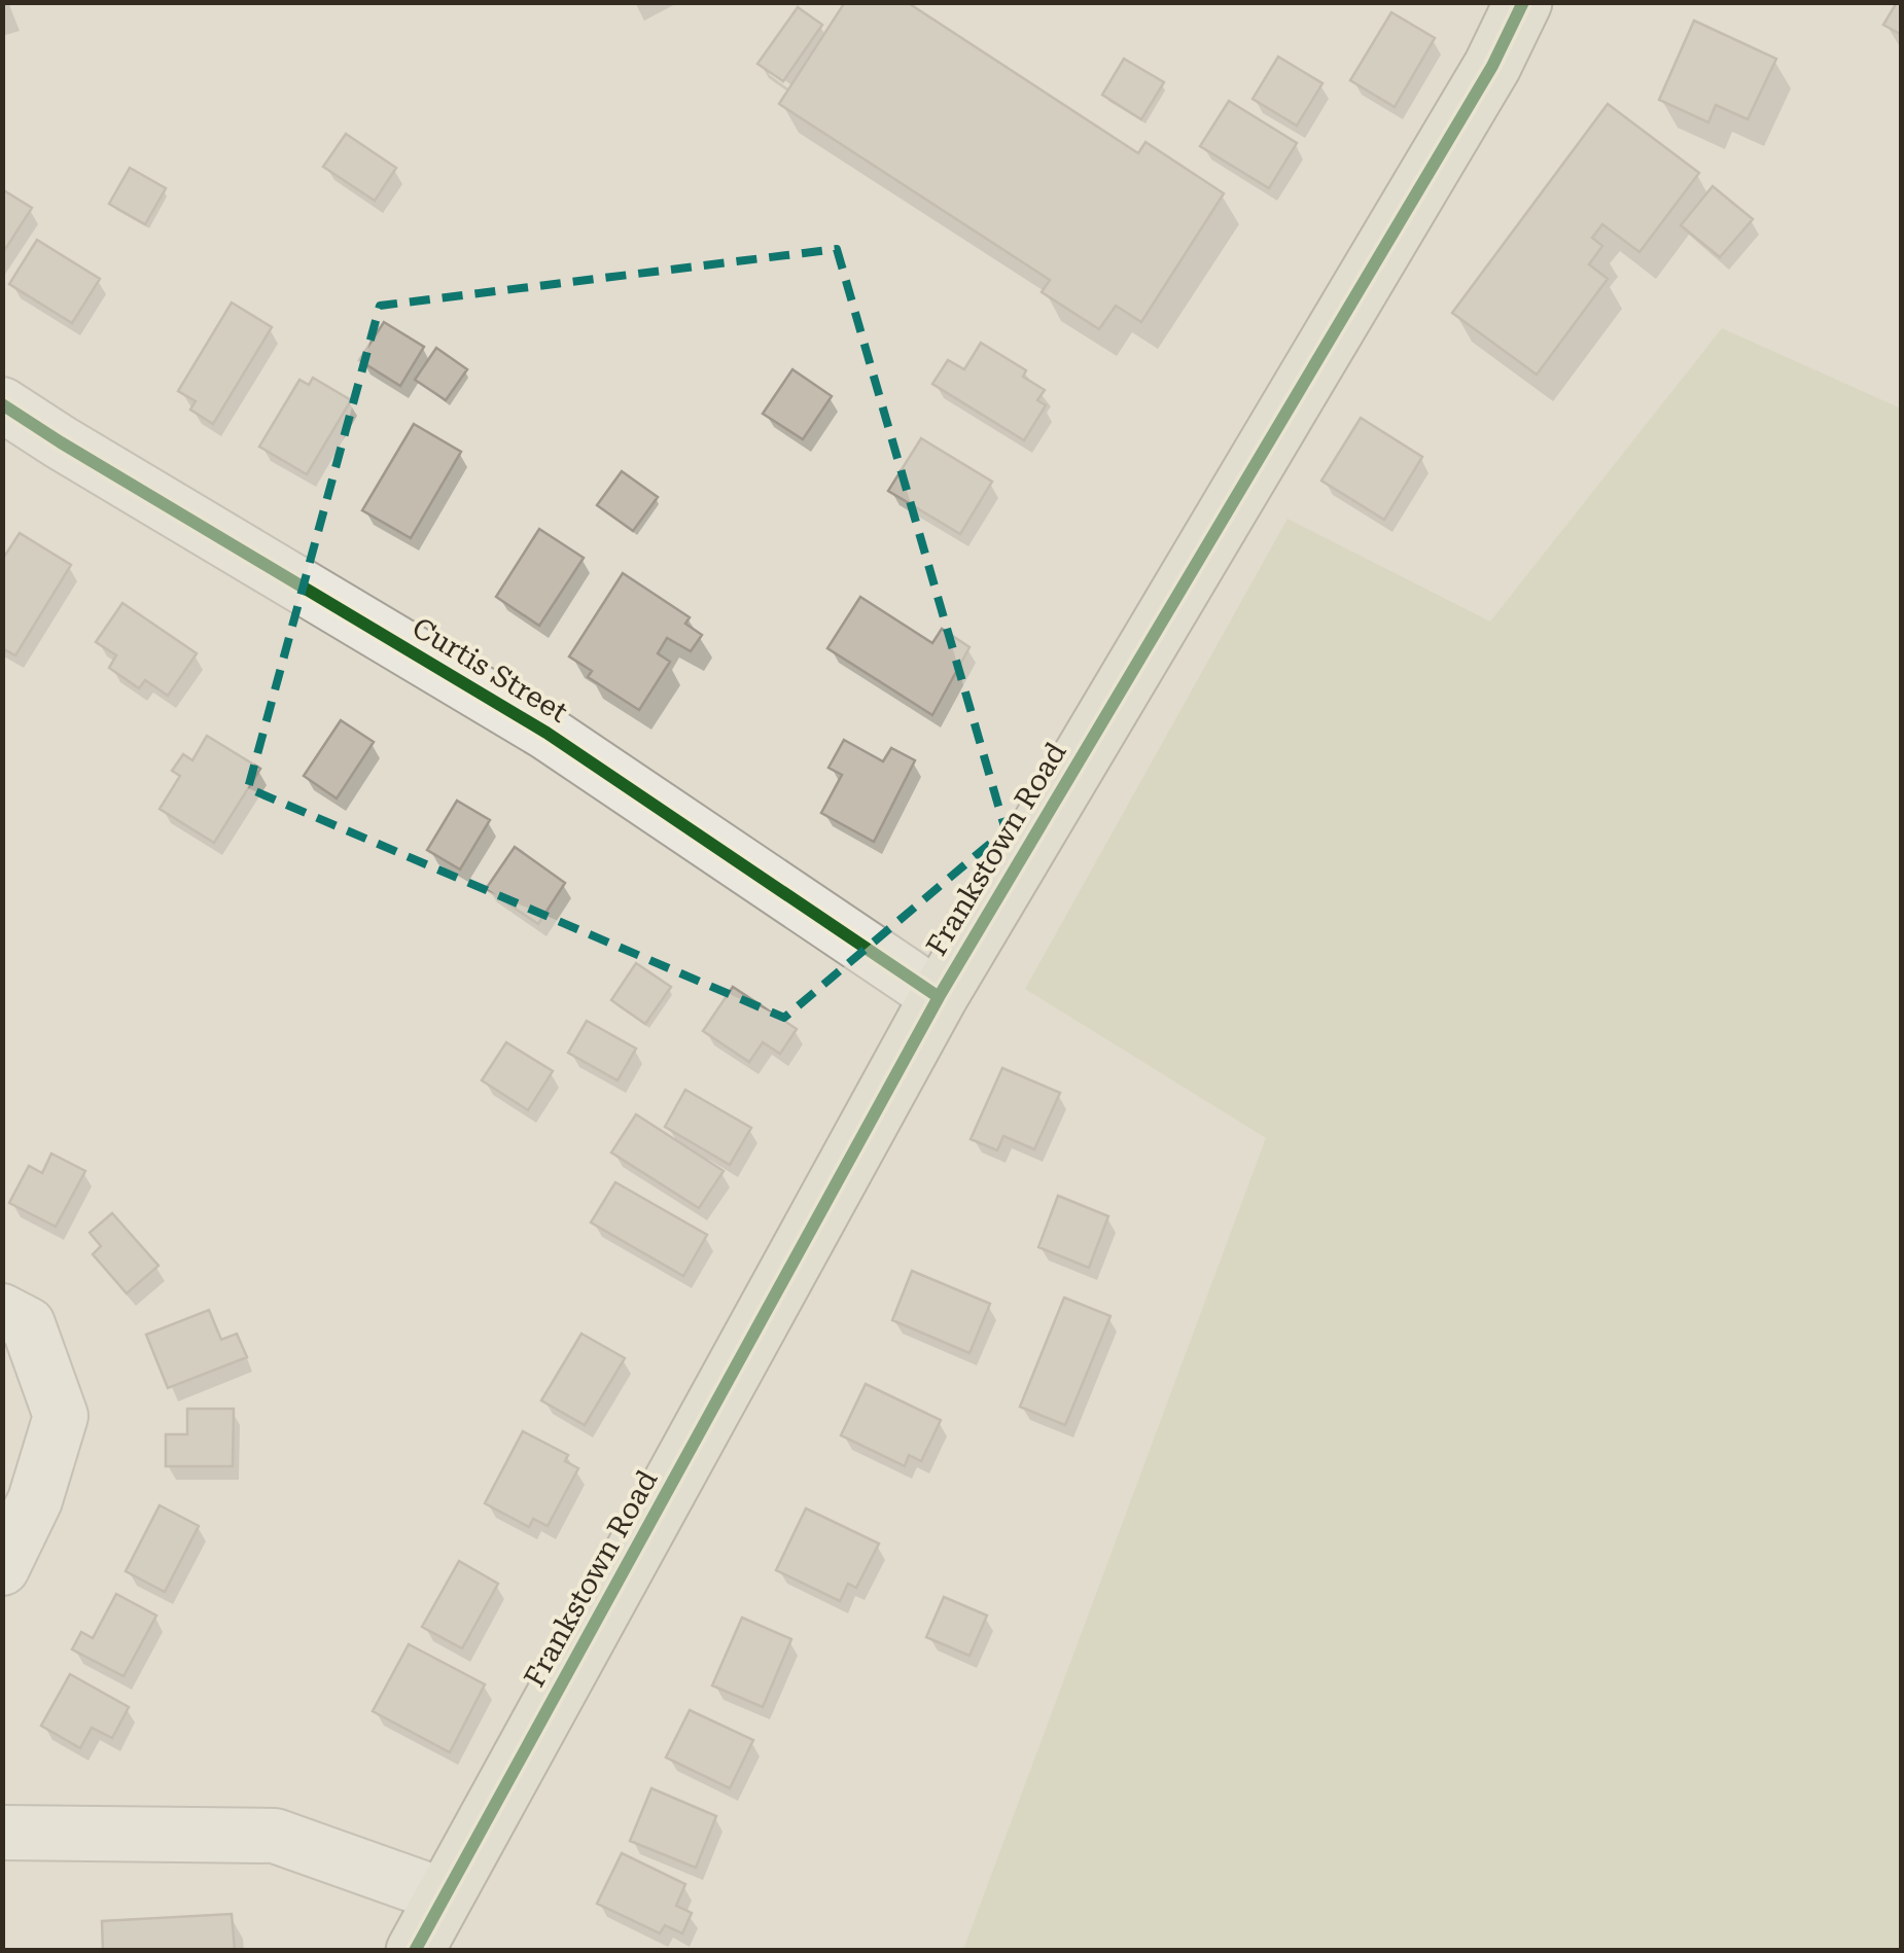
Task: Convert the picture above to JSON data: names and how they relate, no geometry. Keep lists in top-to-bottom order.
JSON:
{
  "streets": {
    "main road": ["Frankstown Road"],
    "street": ["Curtis Street"]
  },
  "crossings": [
    ["Curtis Street", "Frankstown Road"]
  ]
}
